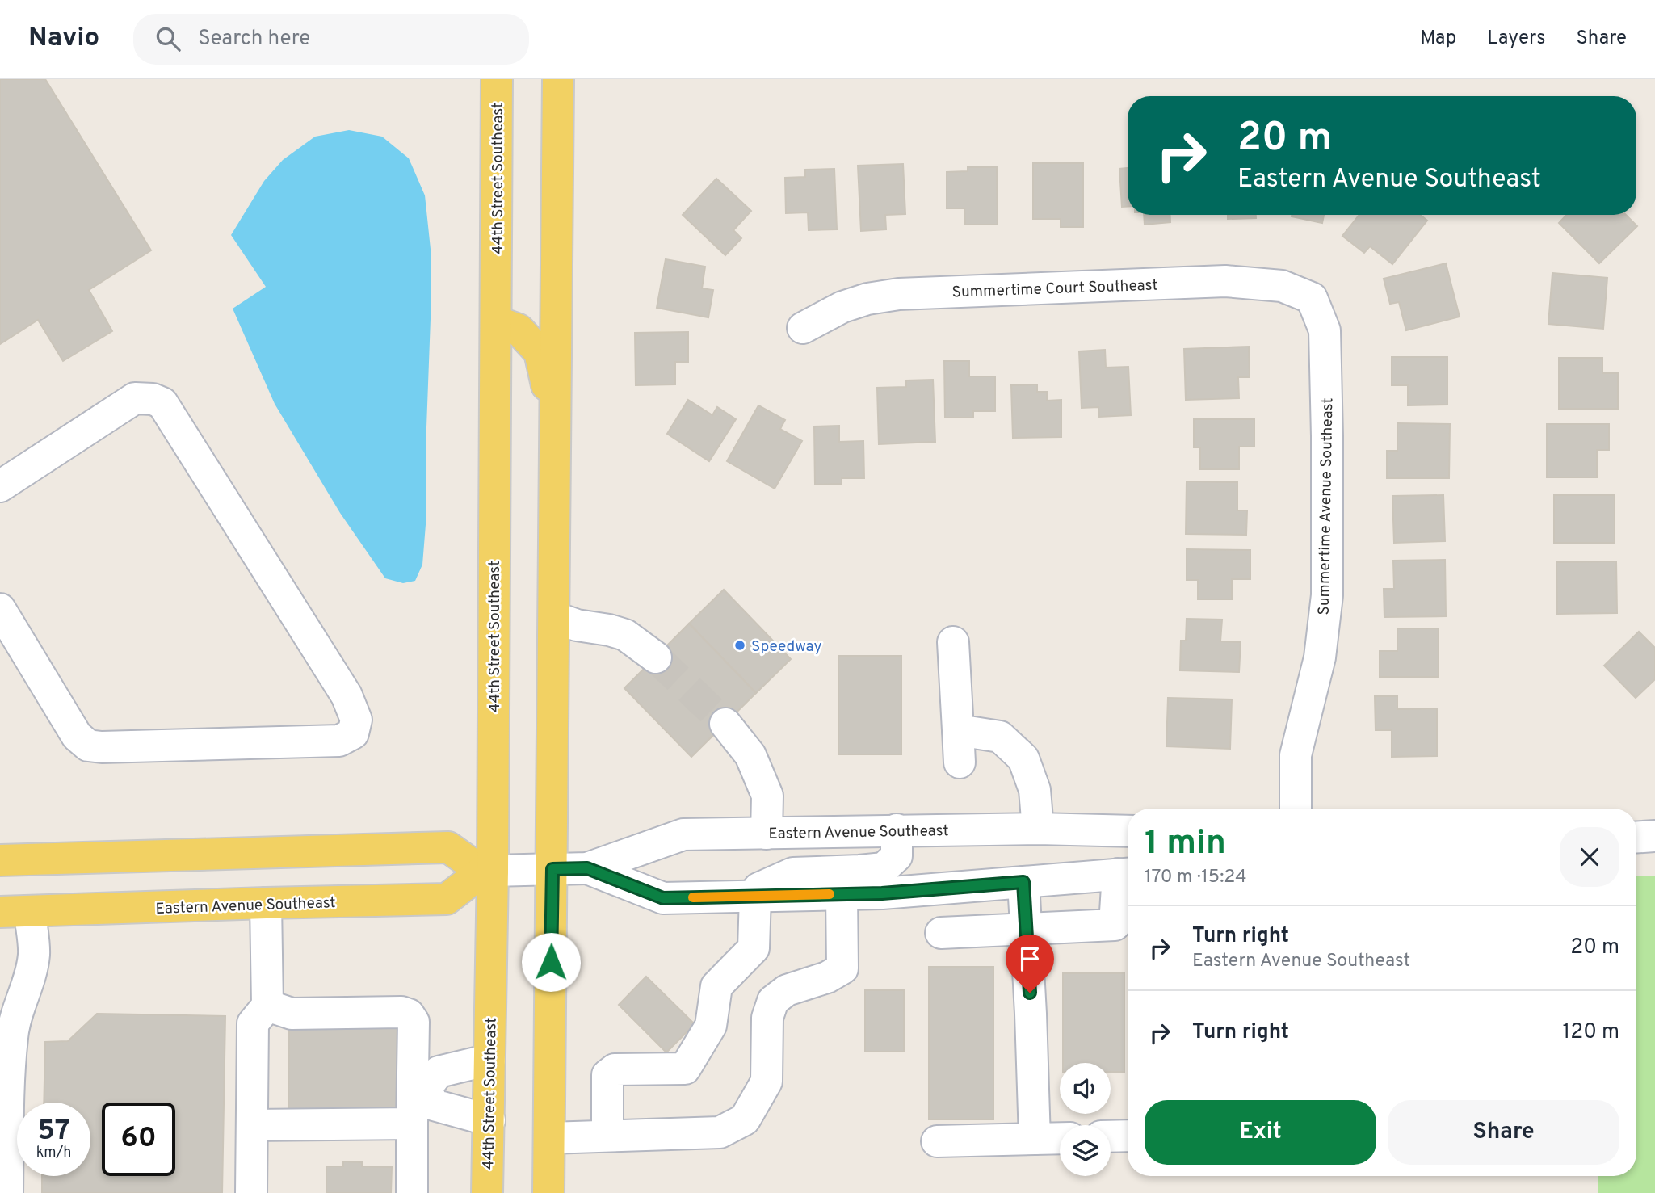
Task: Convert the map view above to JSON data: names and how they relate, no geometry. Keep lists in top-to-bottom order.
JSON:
{
  "streets": {
    "main road": ["44th Street Southeast", "Eastern Avenue Southeast"],
    "street": ["Summertime Court Southeast", "Summertime Avenue Southeast"]
  },
  "crossings": [
    ["44th Street Southeast", "Eastern Avenue Southeast"],
    ["Summertime Court Southeast", "Summertime Avenue Southeast"]
  ],
  "places": ["Speedway"],
  "page": {
    "header": "Navio",
    "search": "Search here",
    "nav": ["Map", "Layers", "Share"],
    "turn": ["20 m", "Eastern Avenue Southeast"],
    "heading": ["1 min", "170 m · 15:24"],
    "list": [
      {
        "name": "Turn right",
        "note": "Eastern Avenue Southeast",
        "value": "20 m"
      },
      {
        "name": "Turn right",
        "value": "120 m"
      }
    ],
    "buttons": ["Exit", "Share"],
    "speed": "57 km/h",
    "limit": "60"
  }
}
